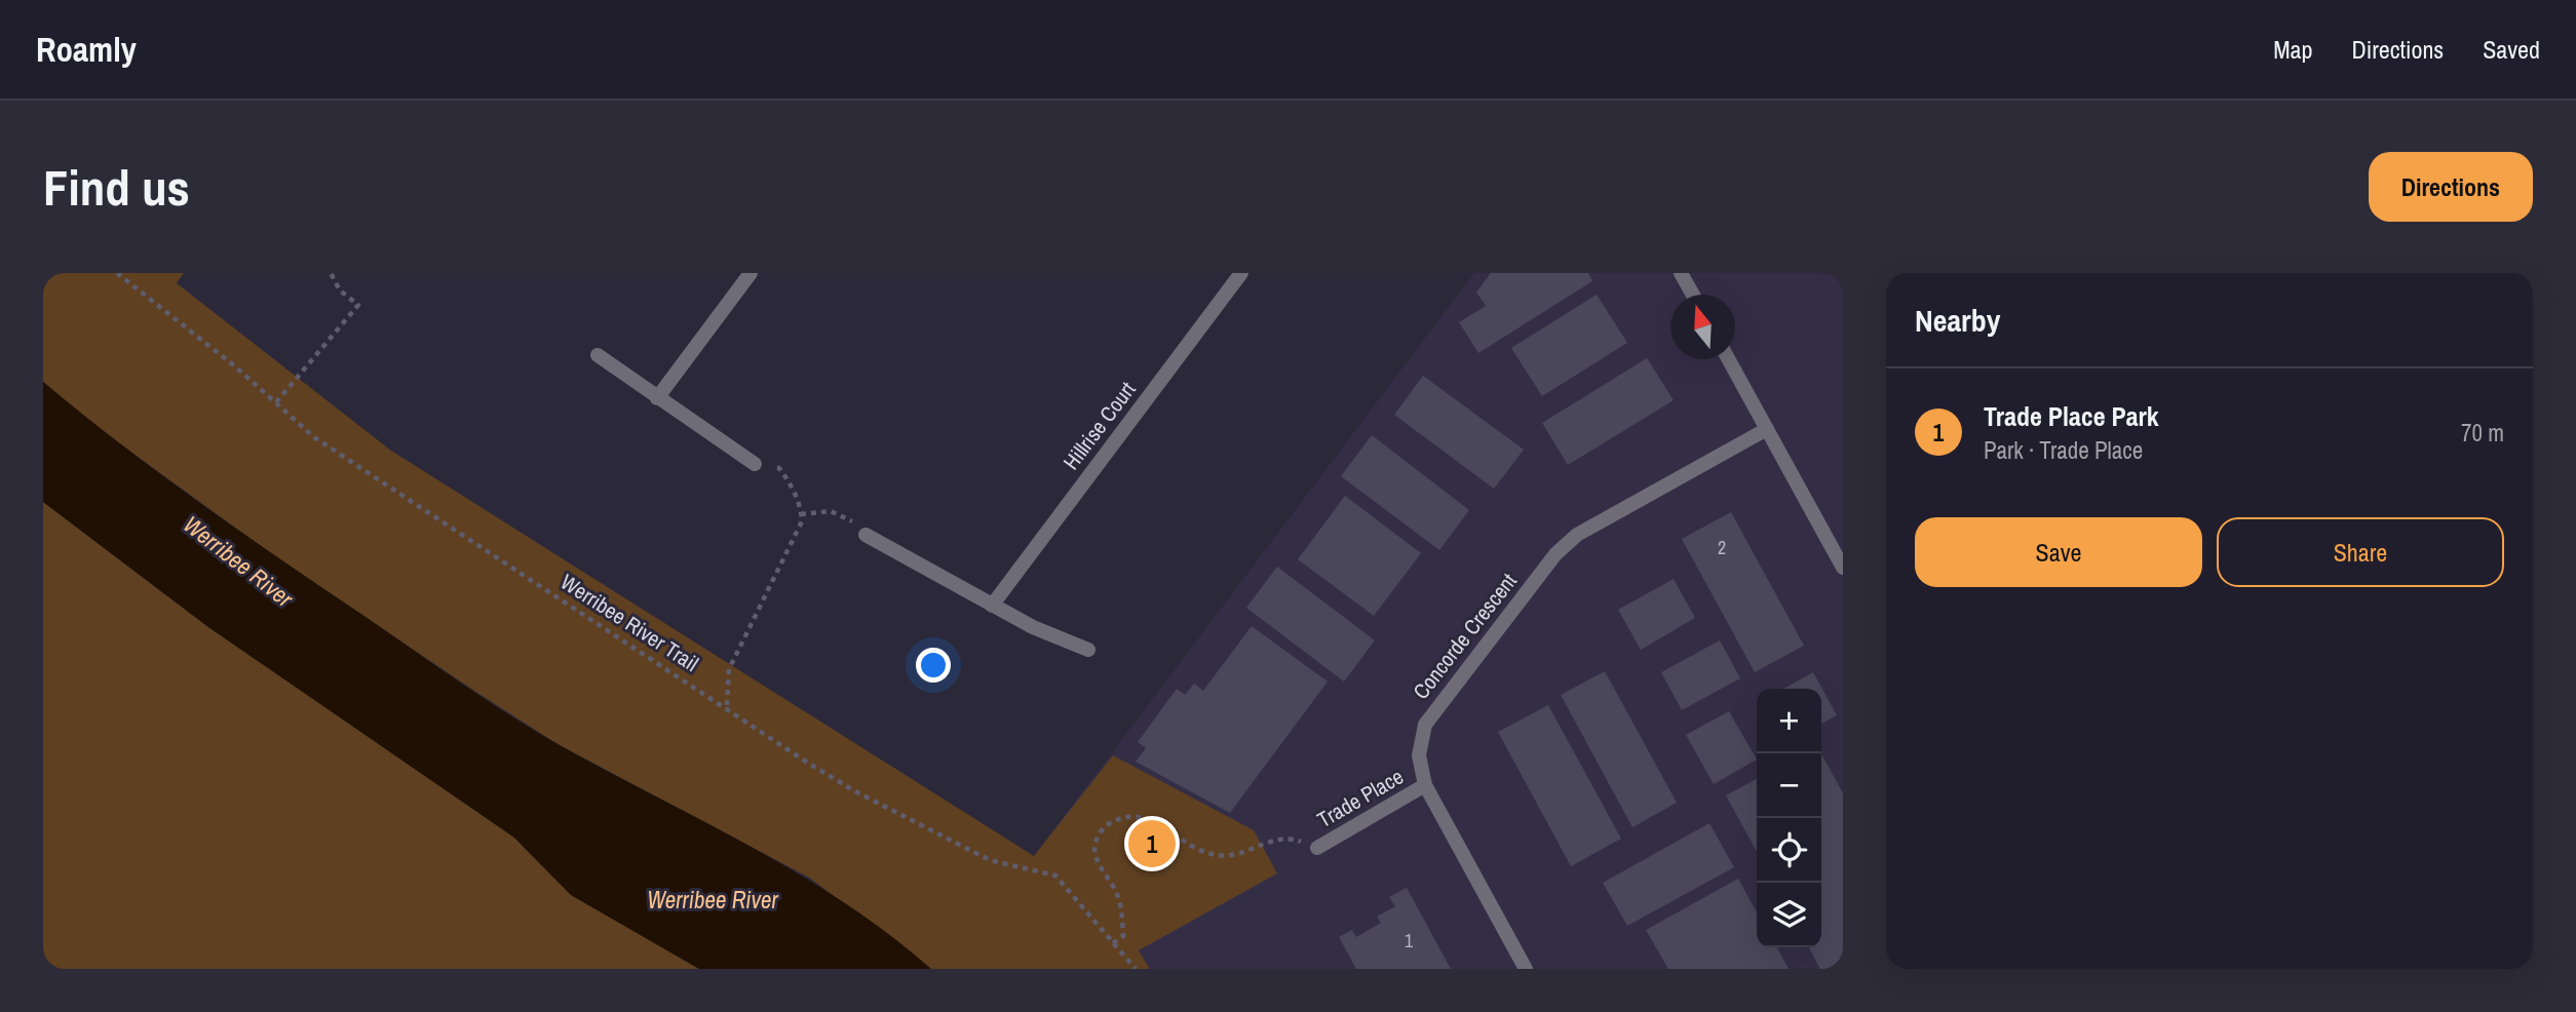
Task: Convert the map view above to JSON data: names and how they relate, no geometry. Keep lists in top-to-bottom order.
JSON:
{
  "streets": {
    "street": ["Hillrise Court", "Concorde Crescent", "Trade Place"],
    "path": ["Werribee River Trail"]
  },
  "crossings": [
    ["Concorde Crescent", "Trade Place"]
  ],
  "water": ["Werribee River"],
  "house_numbers": ["2", "1"],
  "north": "top",
  "page": {
    "header": "Roamly",
    "nav": ["Map", "Directions", "Saved"],
    "buttons": [
      "Directions",
      ["Save", "Share"]
    ],
    "title": "Find us",
    "heading": "Nearby",
    "list": [
      {
        "mark": "1",
        "name": "Trade Place Park",
        "note": "Park · Trade Place",
        "value": "70 m"
      }
    ],
    "map_buttons": ["+", "−"],
    "pins": "1"
  }
}
